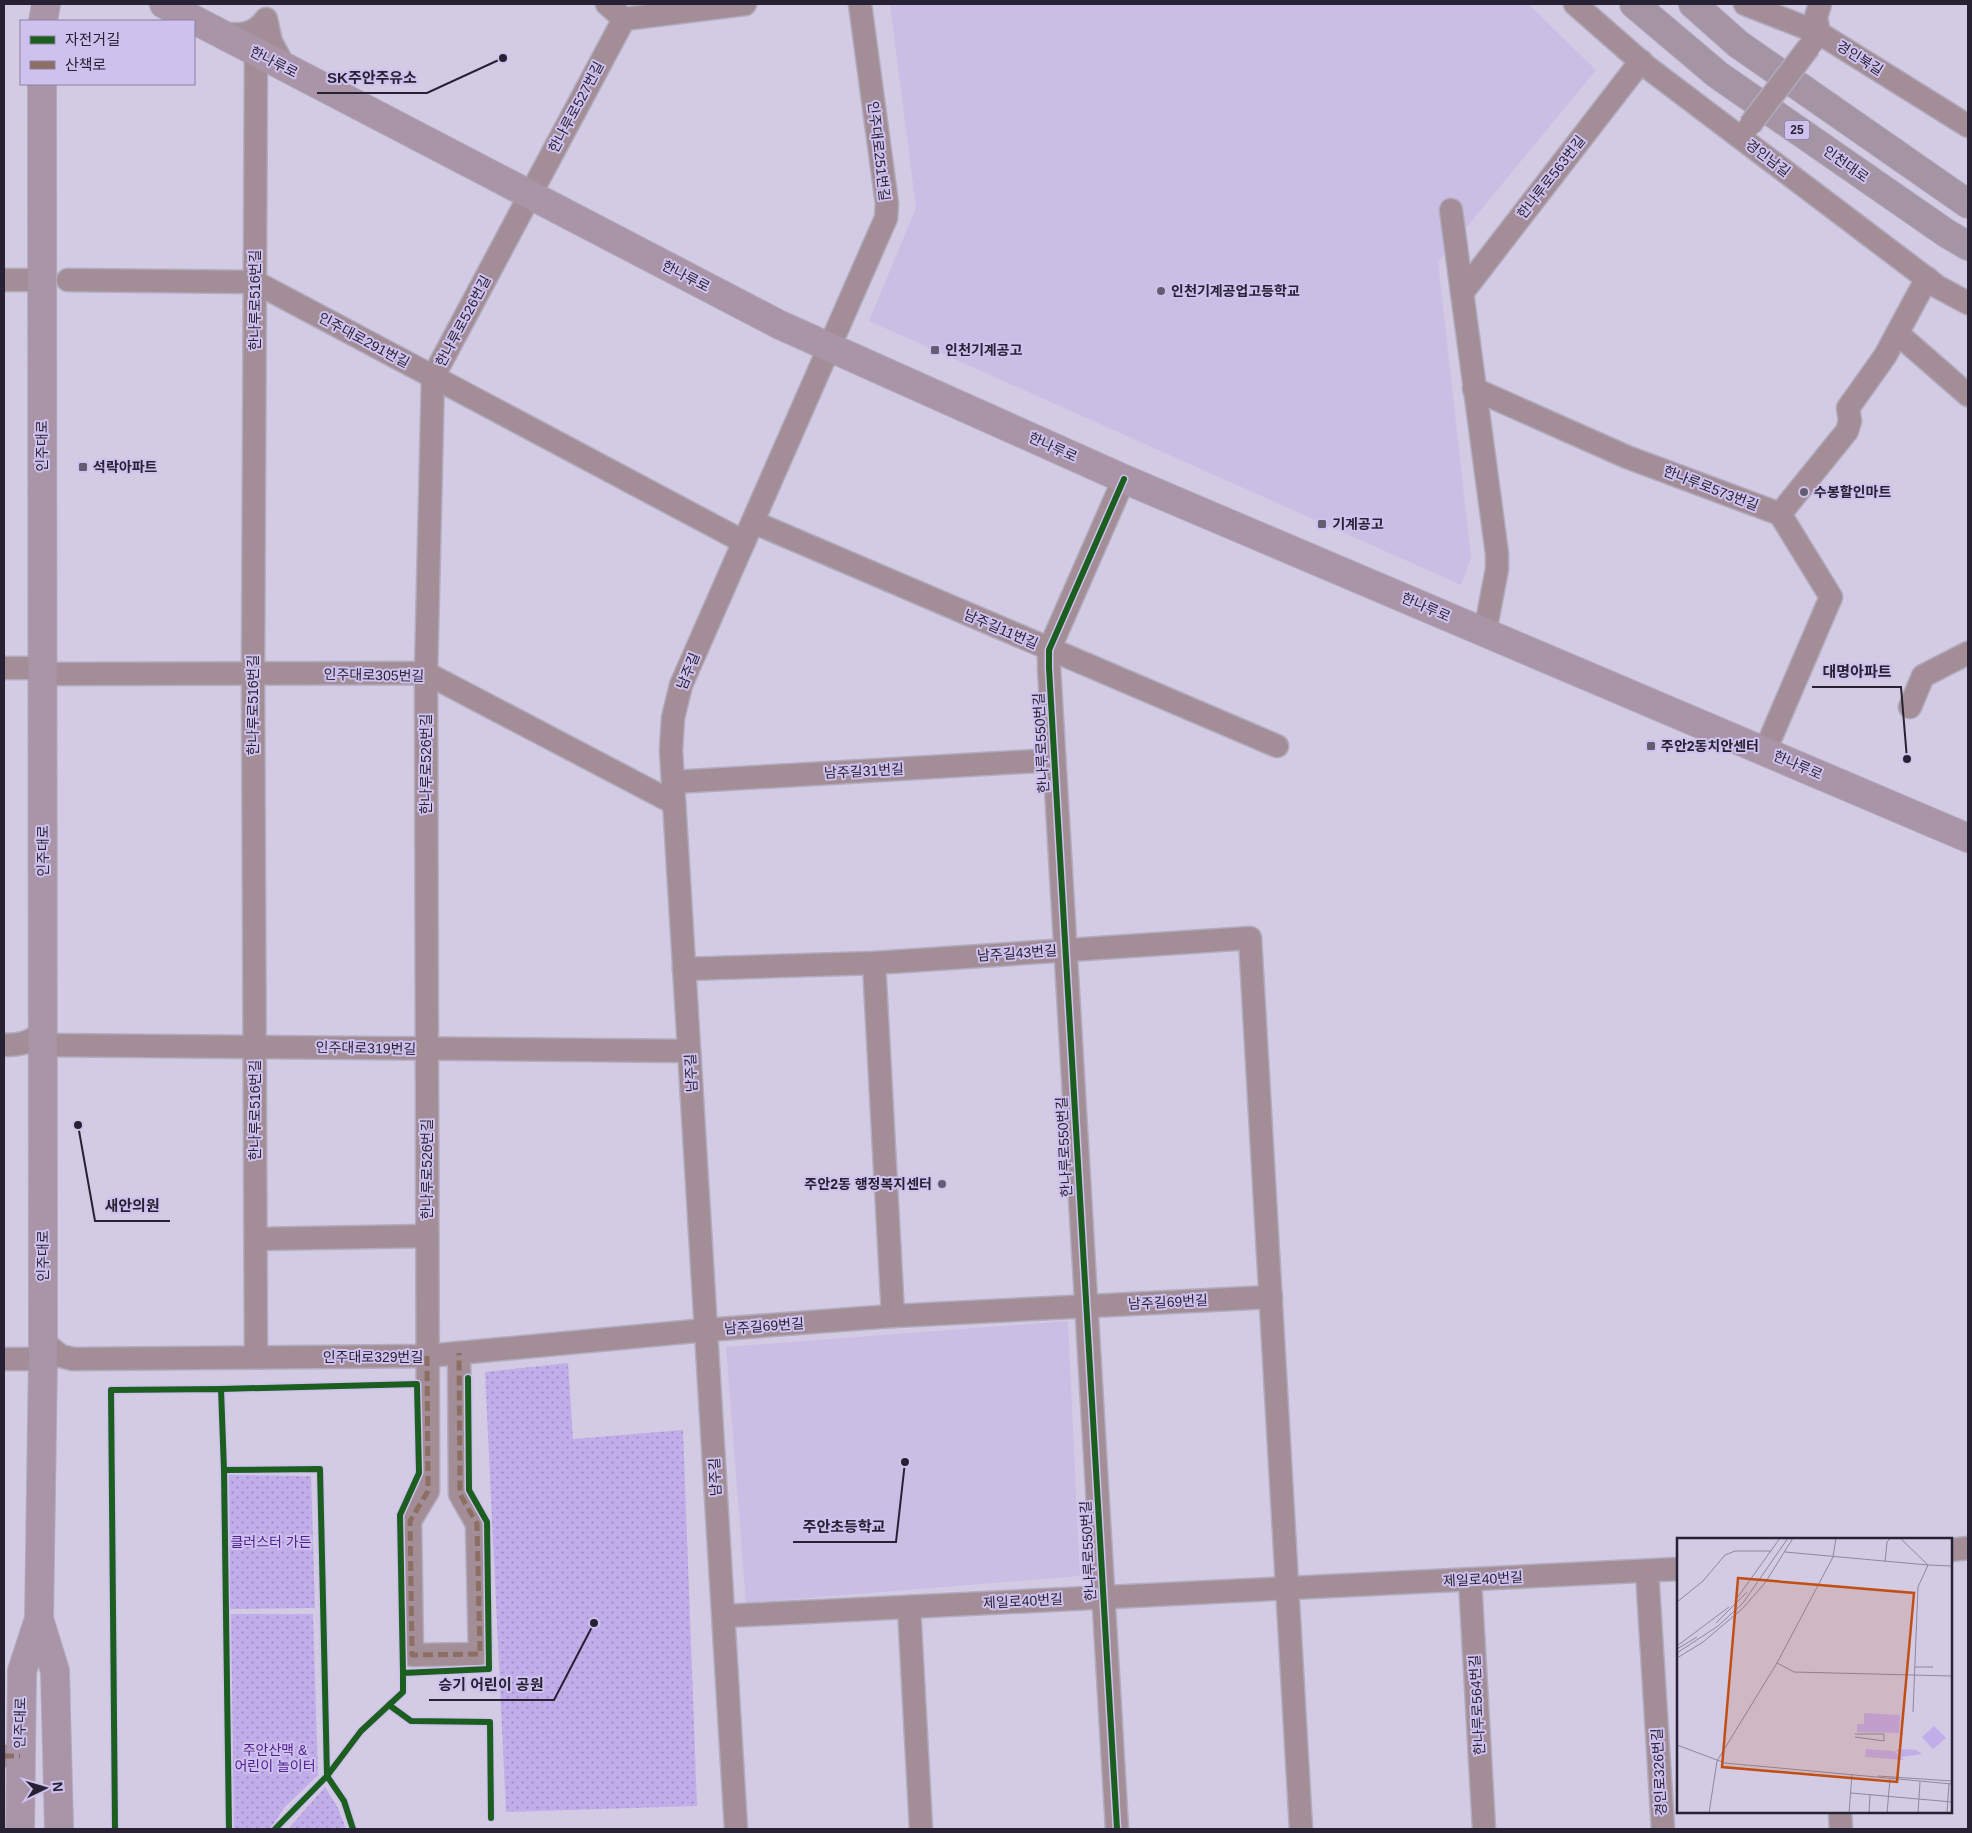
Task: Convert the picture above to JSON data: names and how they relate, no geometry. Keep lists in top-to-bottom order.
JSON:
{
  "streets": {
    "highway": ["25", "인천대로"],
    "main road": ["한나루로", "인주대로"],
    "street": [
      "경인북길",
      "한나루로527번길",
      "인주대로251번길",
      "경인남길",
      "한나루로563번길",
      "한나루로516번길",
      "한나루로526번길",
      "인주대로291번길",
      "한나루로573번길",
      "남주길11번길",
      "남주길",
      "인주대로305번길",
      "한나루로550번길",
      "남주길31번길",
      "남주길43번길",
      "인주대로319번길",
      "남주길69번길",
      "인주대로329번길",
      "제일로40번길",
      "한나루로564번길",
      "경인로326번길"
    ]
  },
  "crossings": [
    ["한나루로", "한나루로527번길"],
    ["한나루로", "인주대로251번길"],
    ["한나루로", "한나루로516번길"],
    ["한나루로", "한나루로526번길"],
    ["한나루로", "남주길"],
    ["한나루로", "한나루로550번길"],
    ["한나루로527번길", "한나루로526번길"],
    ["인주대로251번길", "남주길"],
    ["경인남길", "한나루로563번길"],
    ["한나루로516번길", "인주대로291번길"],
    ["한나루로516번길", "인주대로305번길"],
    ["한나루로516번길", "인주대로319번길"],
    ["한나루로516번길", "인주대로329번길"],
    ["한나루로526번길", "인주대로291번길"],
    ["한나루로526번길", "인주대로305번길"],
    ["한나루로526번길", "인주대로319번길"],
    ["한나루로526번길", "인주대로329번길"],
    ["인주대로291번길", "인주대로"],
    ["인주대로291번길", "남주길"],
    ["인주대로", "인주대로305번길"],
    ["인주대로", "인주대로319번길"],
    ["인주대로", "인주대로329번길"],
    ["남주길11번길", "남주길"],
    ["남주길11번길", "한나루로550번길"],
    ["남주길", "인주대로305번길"],
    ["남주길", "남주길31번길"],
    ["남주길", "남주길43번길"],
    ["남주길", "인주대로319번길"],
    ["남주길", "남주길69번길"],
    ["남주길", "인주대로329번길"],
    ["남주길", "제일로40번길"],
    ["인주대로305번길", "남주길31번길"],
    ["한나루로550번길", "남주길31번길"],
    ["한나루로550번길", "남주길43번길"],
    ["한나루로550번길", "남주길69번길"],
    ["한나루로550번길", "제일로40번길"],
    ["남주길43번길", "남주길69번길"],
    ["남주길69번길", "인주대로329번길"],
    ["제일로40번길", "한나루로564번길"],
    ["제일로40번길", "경인로326번길"]
  ],
  "parks": ["클러스터 가든", "주안산맥 & 어린이 놀이터"],
  "places": {
    "other": [
      "SK주안주유소",
      "인천기계공업고등학교",
      "수봉할인마트",
      "대명아파트",
      "새안의원",
      "주안2동 행정복지센터",
      "주안초등학교",
      "승기 어린이 공원"
    ],
    "transit": [
      "인천기계공고",
      "석락아파트",
      "기계공고",
      "주안2동치안센터"
    ]
  },
  "legend": ["자전거길", "산책로"],
  "north": "right"
}
